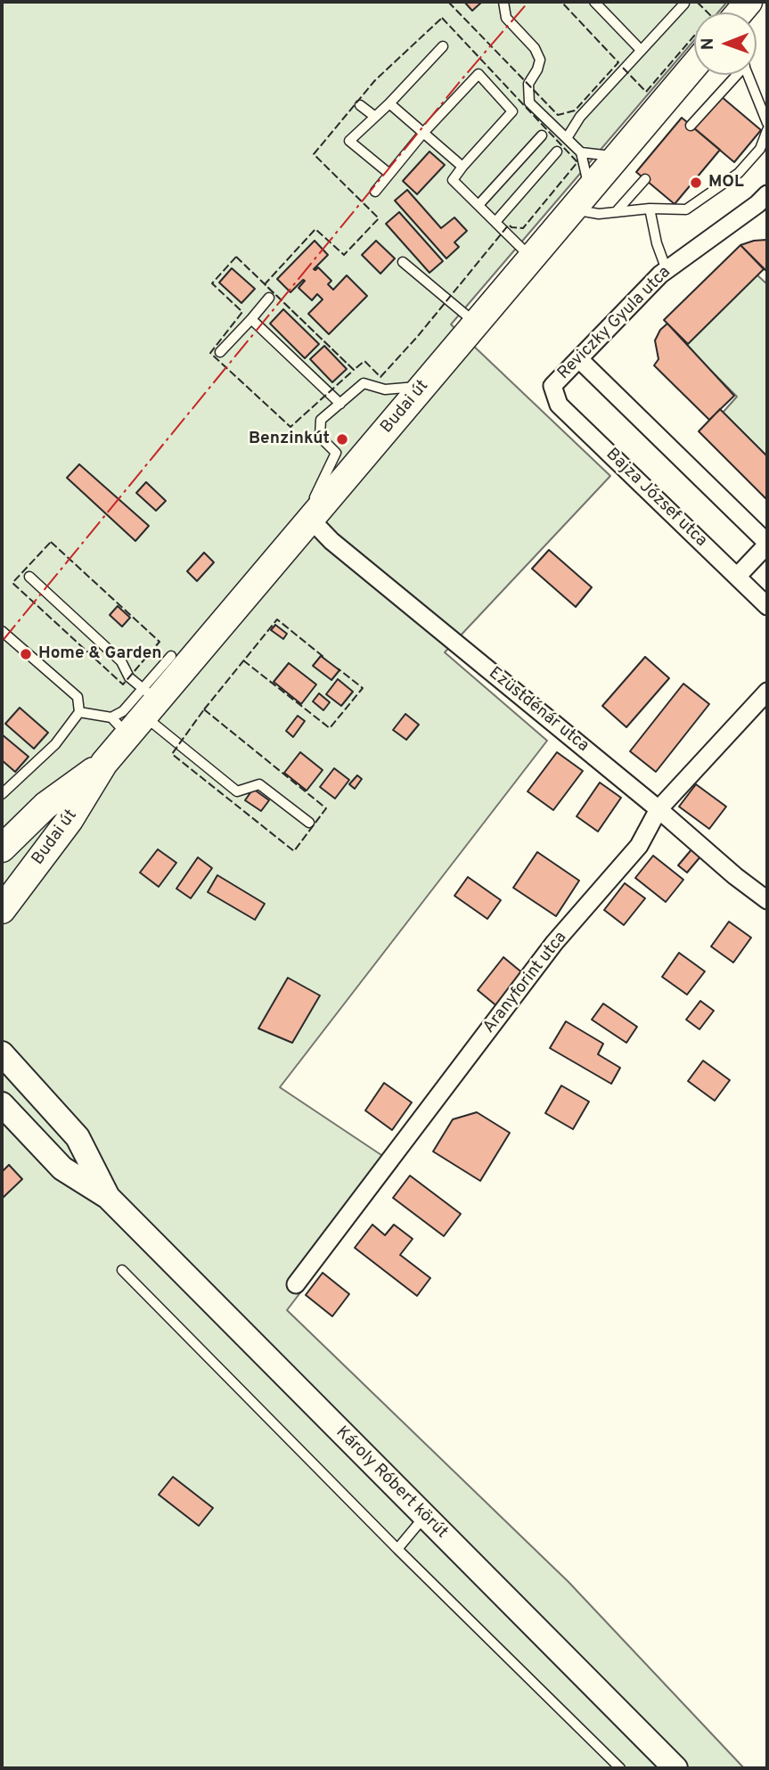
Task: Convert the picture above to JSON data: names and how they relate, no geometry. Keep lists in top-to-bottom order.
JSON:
{
  "streets": {
    "main road": ["Budai út"],
    "street": [
      "Reviczky Gyula utca",
      "Bajza József utca",
      "Ezüstdénár utca",
      "Aranyforint utca",
      "Károly Róbert körút"
    ]
  },
  "crossings": [
    ["Reviczky Gyula utca", "Bajza József utca"],
    ["Budai út", "Ezüstdénár utca"],
    ["Ezüstdénár utca", "Aranyforint utca"]
  ],
  "places": ["MOL", "Benzinkút", "Home & Garden"],
  "north": "left"
}
